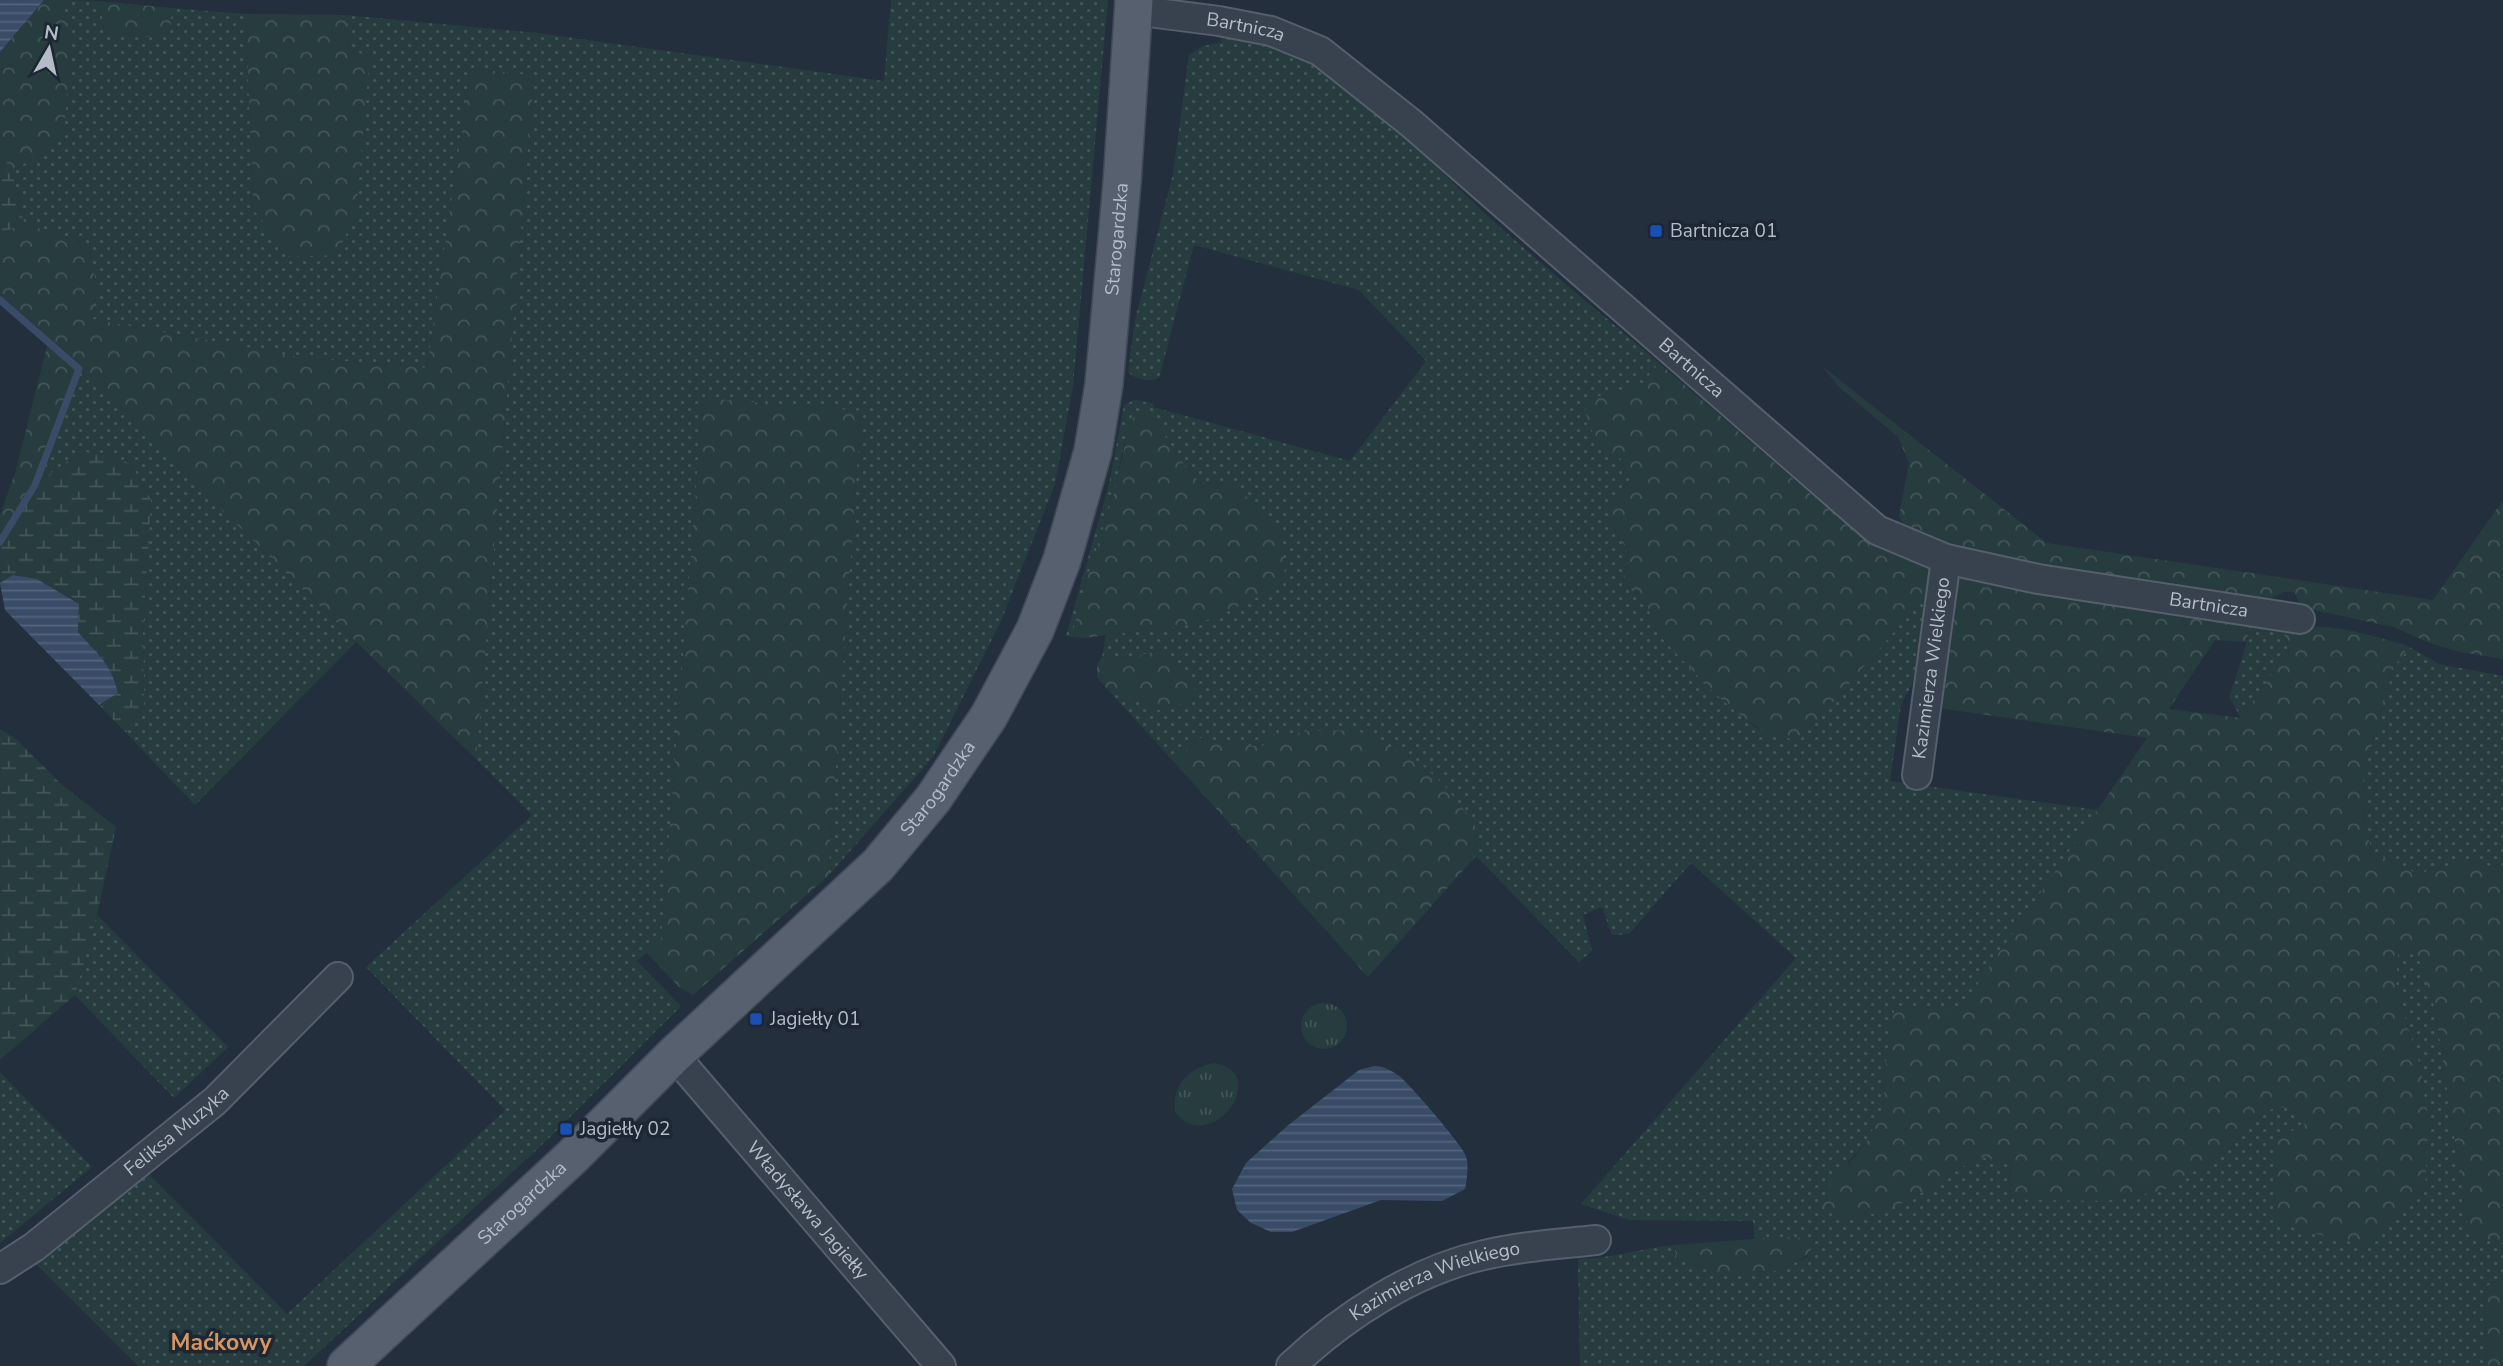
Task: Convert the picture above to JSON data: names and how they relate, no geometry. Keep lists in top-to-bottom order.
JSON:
{
  "streets": {
    "main road": ["Starogardzka"],
    "street": [
      "Bartnicza",
      "Kazimierza Wielkiego",
      "Feliksa Muzyka",
      "Władysława Jagiełły"
    ]
  },
  "crossings": [
    ["Bartnicza", "Starogardzka"],
    ["Bartnicza", "Kazimierza Wielkiego"],
    ["Starogardzka", "Władysława Jagiełły"]
  ],
  "districts": ["Maćkowy"],
  "places": {
    "transit": ["Bartnicza 01", "Jagiełły 01", "Jagiełły 02"]
  },
  "north": "top"
}
